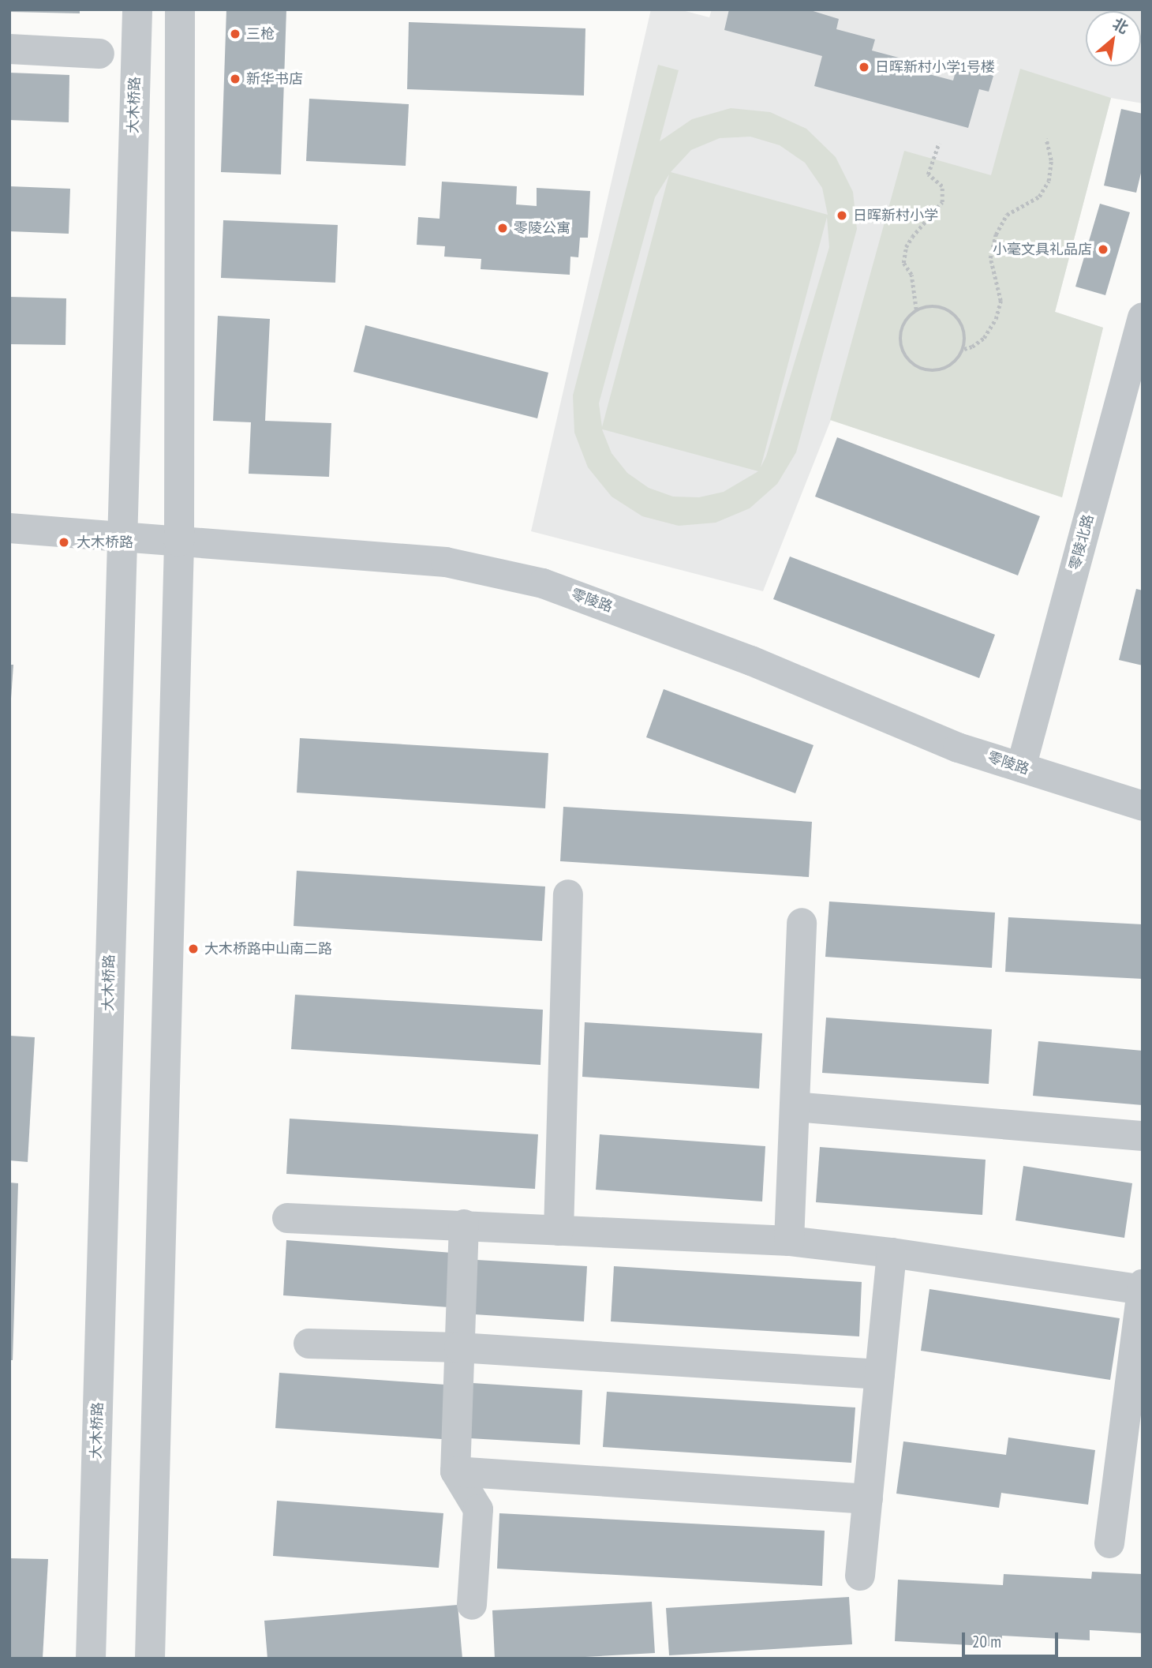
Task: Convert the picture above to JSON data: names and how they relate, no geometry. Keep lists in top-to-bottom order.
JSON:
{
  "streets": {
    "street": ["大木桥路", "零陵北路", "零陵路"]
  },
  "crossings": [
    ["大木桥路", "零陵路"],
    ["零陵北路", "零陵路"]
  ],
  "places": [
    "三枪",
    "日晖新村小学1号楼",
    "新华书店",
    "日晖新村小学",
    "零陵公寓",
    "小毫文具礼品店",
    "大木桥路",
    "大木桥路中山南二路"
  ],
  "scale_bar": "20 m",
  "north": "top right"
}
